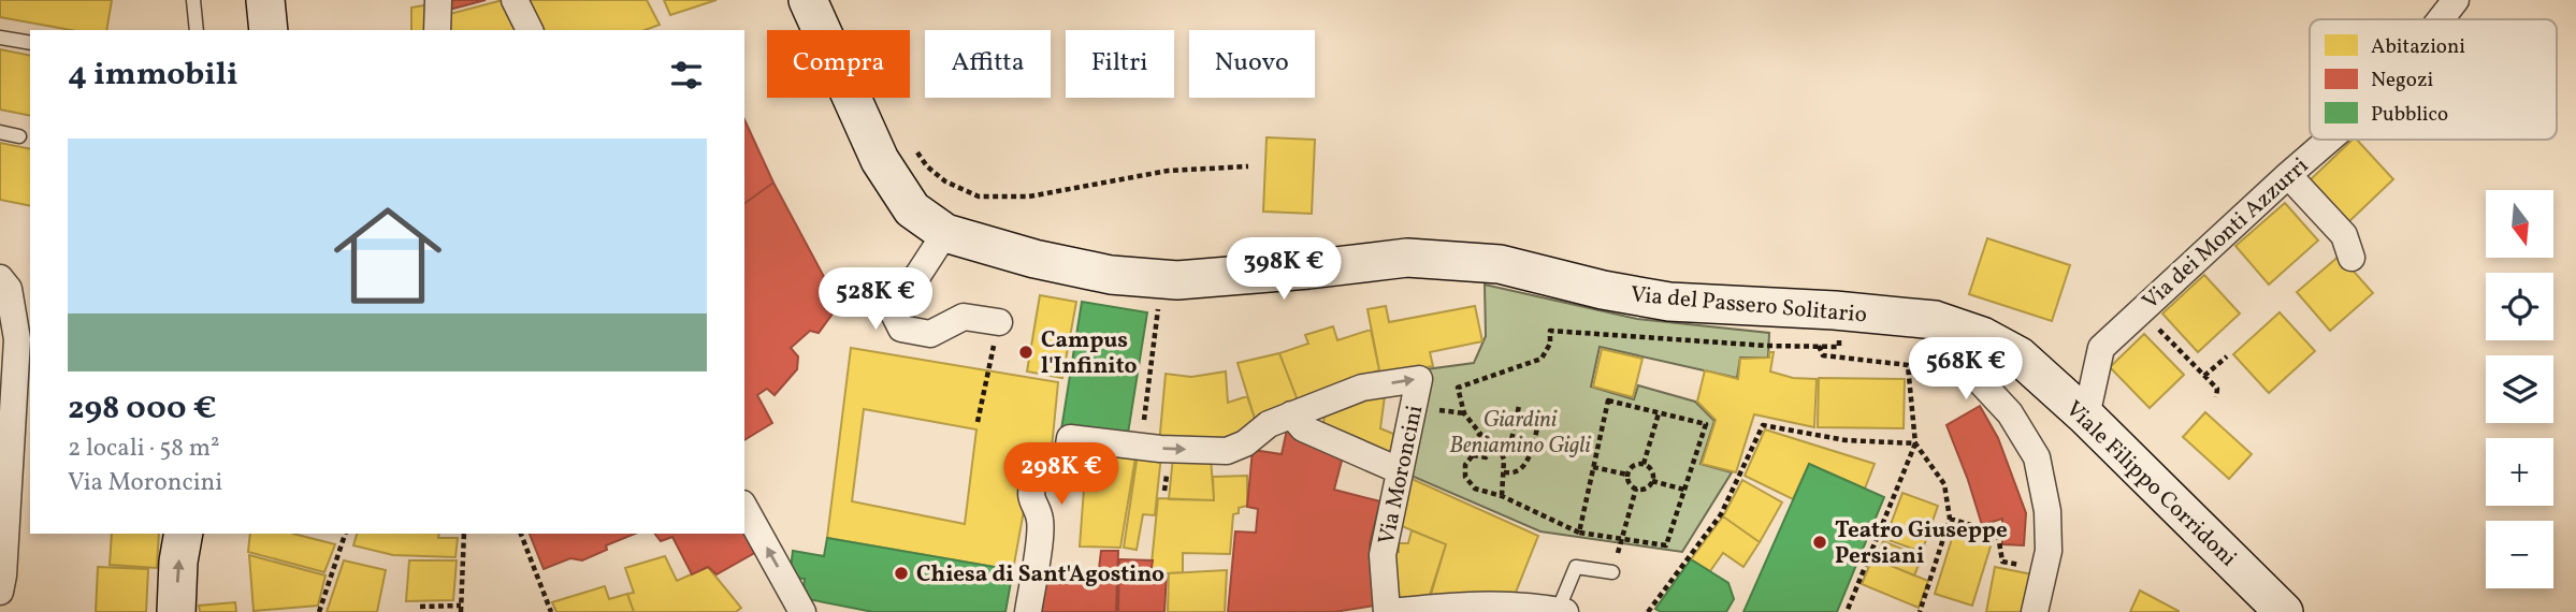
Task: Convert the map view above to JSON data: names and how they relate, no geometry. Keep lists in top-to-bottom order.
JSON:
{
  "streets": {
    "main road": ["Via del Passero Solitario", "Viale Filippo Corridoni"],
    "street": ["Via dei Monti Azzurri", "Via Moroncini"]
  },
  "crossings": [
    ["Via dei Monti Azzurri", "Viale Filippo Corridoni"],
    ["Via del Passero Solitario", "Viale Filippo Corridoni"]
  ],
  "parks": ["Giardini Beniamino Gigli"],
  "places": ["Campus l'Infinito", "Teatro Giuseppe Persiani", "Chiesa di Sant'Agostino"],
  "legend": ["Abitazioni", "Negozi", "Pubblico"],
  "north": "bottom",
  "page": {
    "chip": [
      "Compra",
      "Affitta",
      "Filtri",
      "Nuovo"
    ],
    "heading": "4 immobili",
    "list": [
      {
        "name": "298 000 €",
        "note": "2 locali · 58 m² · Via Moroncini"
      }
    ],
    "map_buttons": ["+", "−"],
    "price": [
      "398K €",
      "528K €",
      "568K €",
      "298K €"
    ]
  }
}
